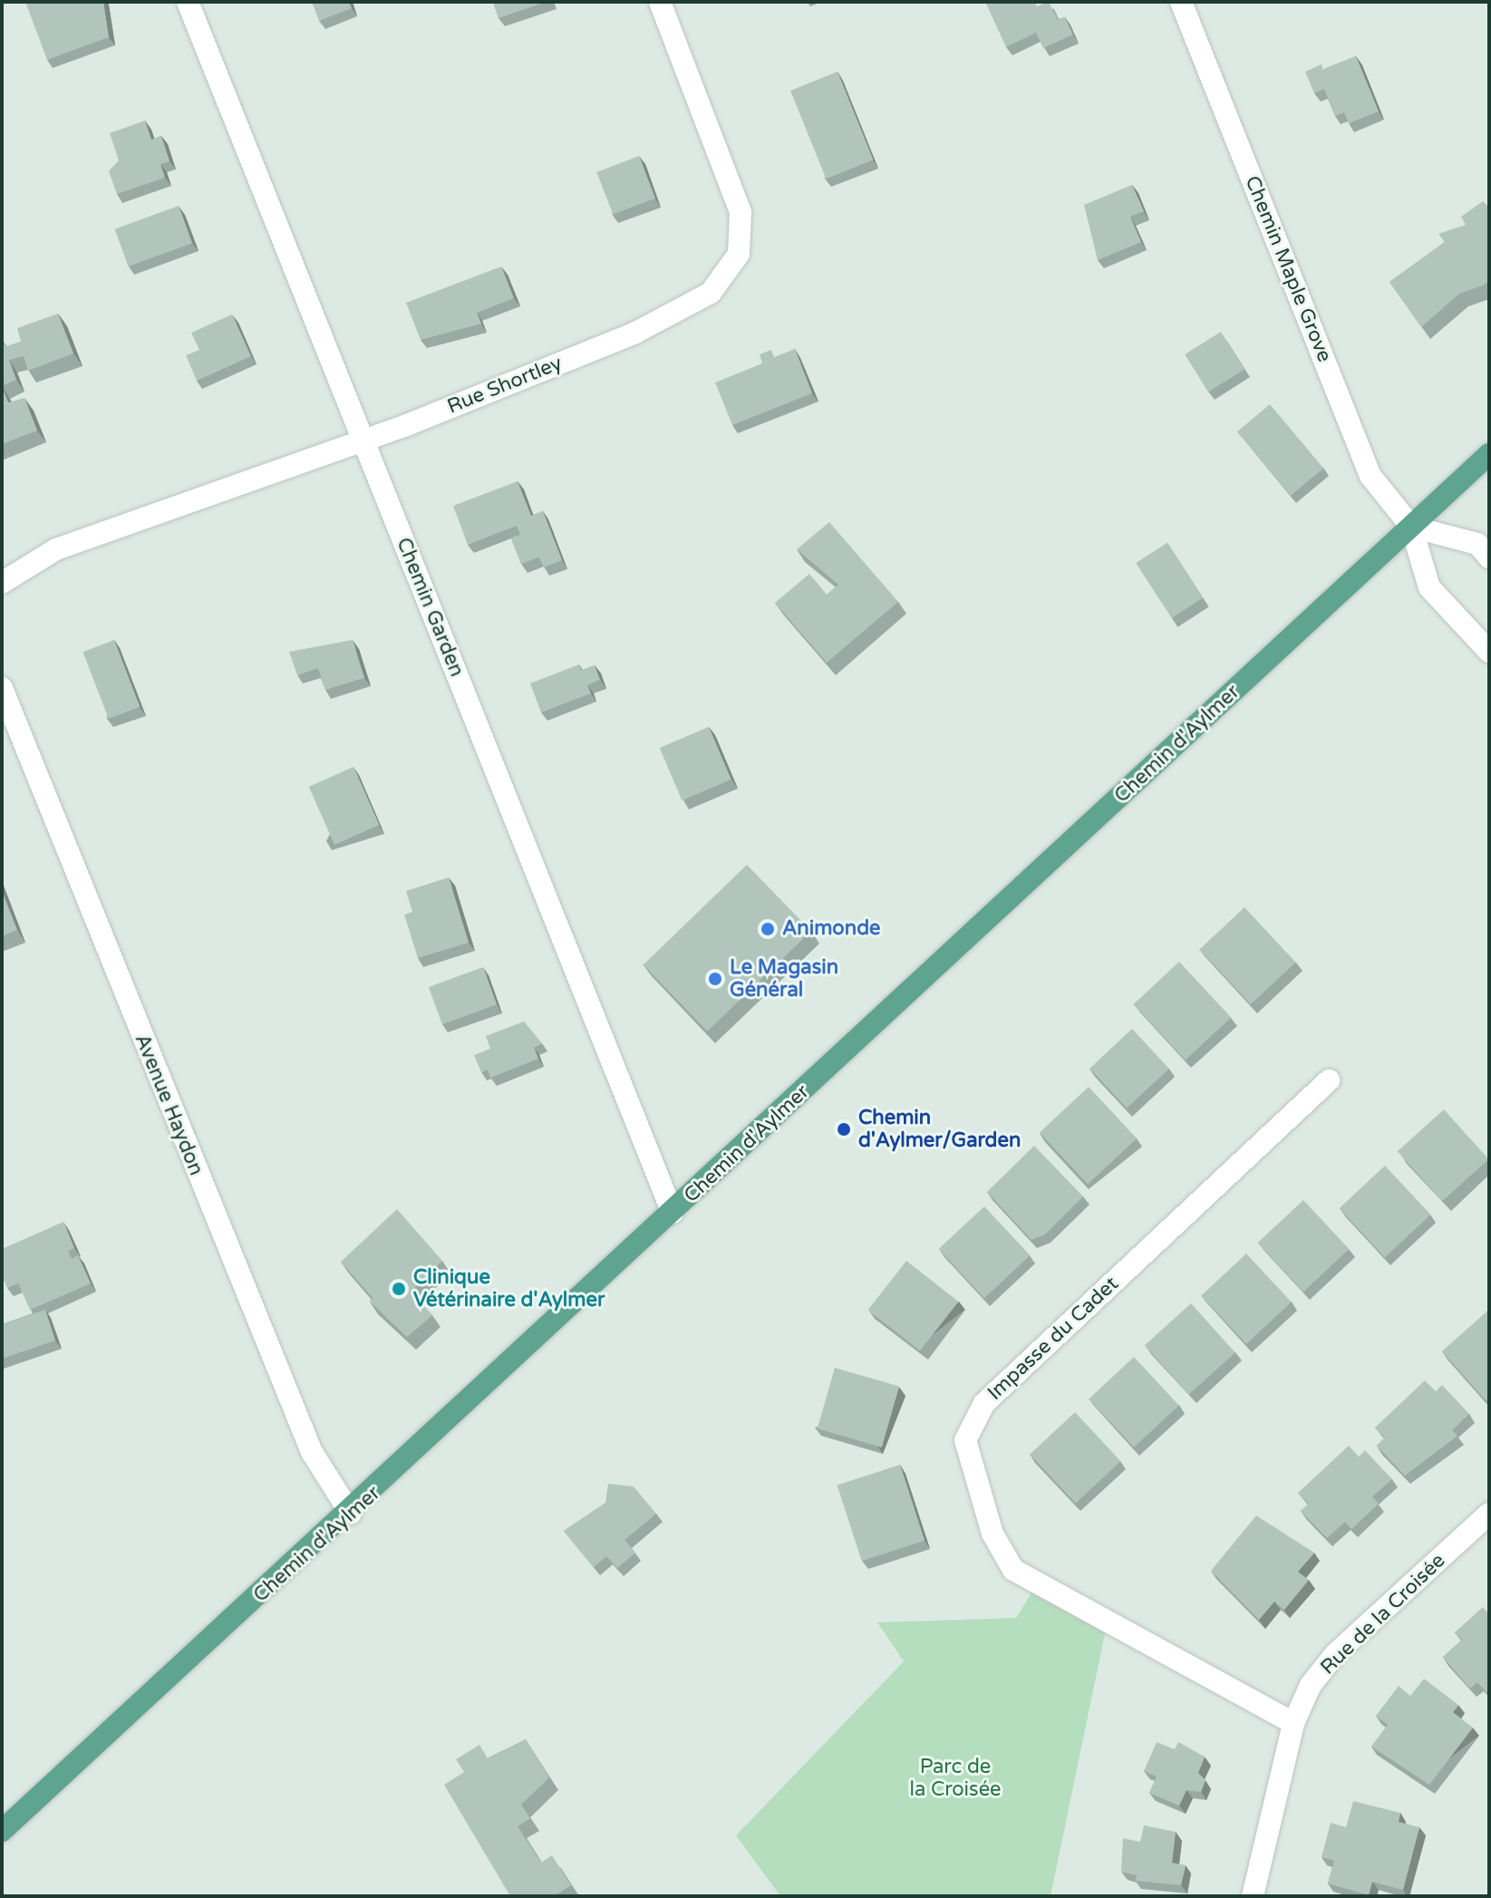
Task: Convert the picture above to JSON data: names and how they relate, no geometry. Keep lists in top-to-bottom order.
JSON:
{
  "streets": {
    "main road": ["Chemin d'Aylmer"],
    "street": [
      "Chemin Maple Grove",
      "Rue Shortley",
      "Chemin Garden",
      "Avenue Haydon",
      "Impasse du Cadet",
      "Rue de la Croisée"
    ]
  },
  "crossings": [
    ["Chemin Maple Grove", "Chemin d'Aylmer"],
    ["Rue Shortley", "Chemin Garden"],
    ["Chemin Garden", "Chemin d'Aylmer"],
    ["Chemin d'Aylmer", "Avenue Haydon"],
    ["Impasse du Cadet", "Rue de la Croisée"]
  ],
  "parks": ["Parc de la Croisée"],
  "places": [
    "Animonde",
    "Le Magasin Général",
    "Chemin d'Aylmer/Garden",
    "Clinique Vétérinaire d'Aylmer"
  ]
}
